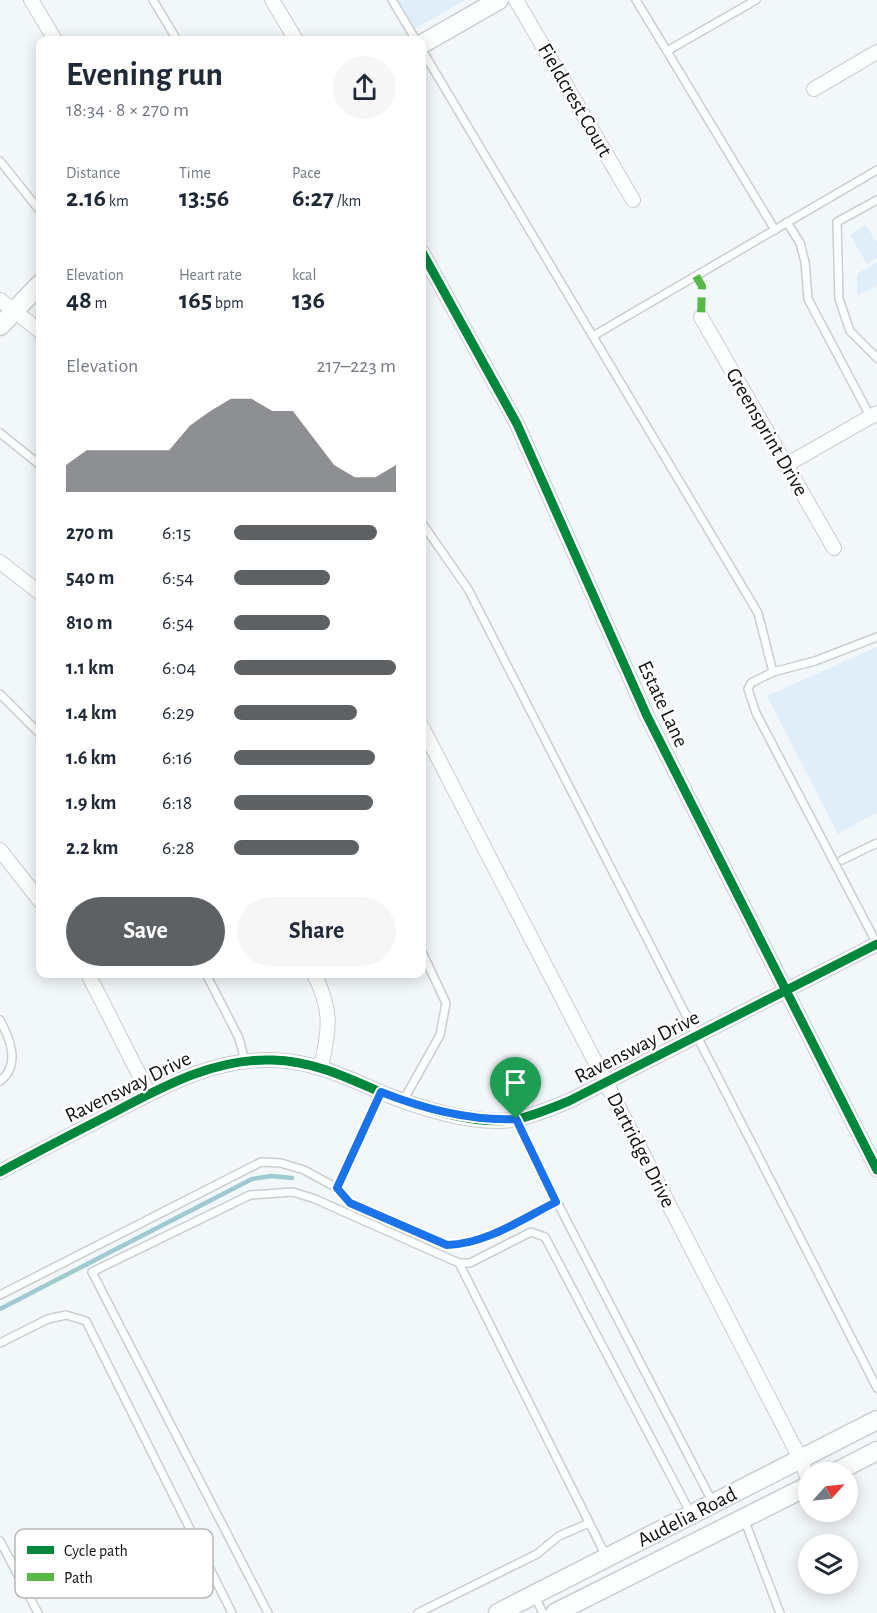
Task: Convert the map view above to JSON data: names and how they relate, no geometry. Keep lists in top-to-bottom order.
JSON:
{
  "streets": {
    "main road": ["Audelia Road"],
    "street": [
      "Fieldcrest Court",
      "Greensprint Drive",
      "Estate Lane",
      "Ravensway Drive",
      "Dartridge Drive"
    ]
  },
  "crossings": [
    ["Estate Lane", "Ravensway Drive"],
    ["Ravensway Drive", "Dartridge Drive"],
    ["Dartridge Drive", "Audelia Road"]
  ],
  "legend": ["Cycle path", "Path"],
  "north": "top right",
  "page": {
    "heading": ["Evening run", "18:34 · 8 × 270 m"],
    "stats": [
      ["Distance", "2.16 km"],
      ["Time", "13:56"],
      ["Pace", "6:27 /km"],
      ["Elevation", "48 m"],
      ["Heart rate", "165 bpm"],
      ["kcal", "136"]
    ],
    "chart": ["Elevation", "217–223 m"],
    "list": [
      {
        "name": "270 m",
        "note": "6:15"
      },
      {
        "name": "540 m",
        "note": "6:54"
      },
      {
        "name": "810 m",
        "note": "6:54"
      },
      {
        "name": "1.1 km",
        "note": "6:04"
      },
      {
        "name": "1.4 km",
        "note": "6:29"
      },
      {
        "name": "1.6 km",
        "note": "6:16"
      },
      {
        "name": "1.9 km",
        "note": "6:18"
      },
      {
        "name": "2.2 km",
        "note": "6:28"
      }
    ],
    "buttons": ["Save", "Share"]
  }
}
